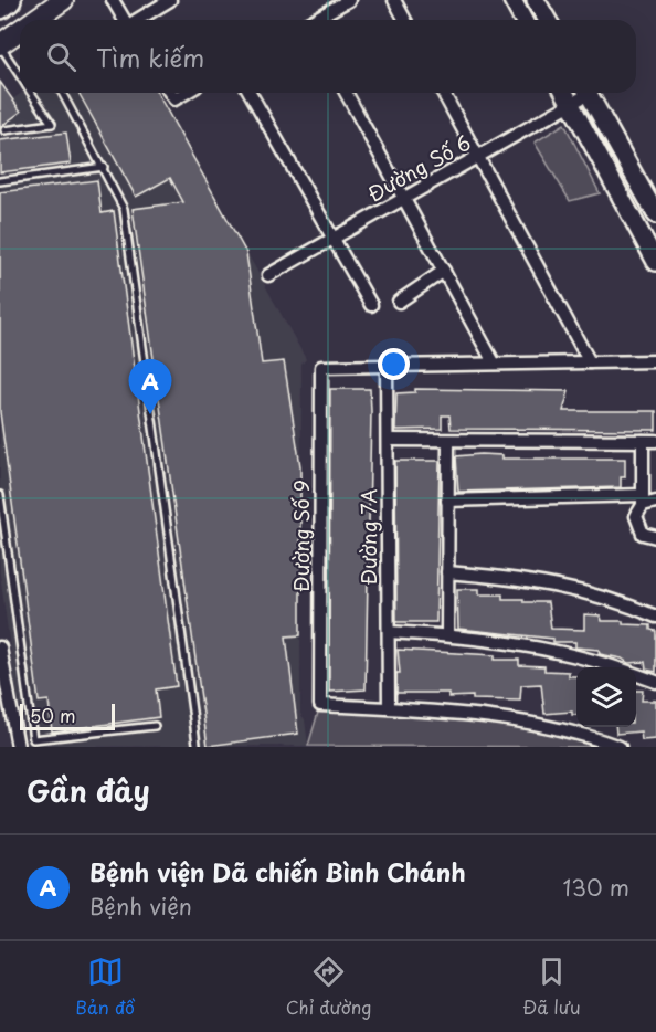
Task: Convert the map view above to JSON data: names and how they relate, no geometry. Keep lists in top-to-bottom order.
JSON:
{
  "streets": {
    "street": ["Đường Số 6", "Đường Số 9", "Đường 7A"]
  },
  "crossings": [
    ["Đường Số 9", "Đường 7A"]
  ],
  "scale_bar": "50 m",
  "page": {
    "search": "Tìm kiếm",
    "pins": "A",
    "scale": "50 m",
    "heading": "Gần đây",
    "list": [
      {
        "mark": "A",
        "name": "Bệnh viện Dã chiến Bình Chánh",
        "note": "Bệnh viện",
        "value": "130 m"
      }
    ],
    "nav": ["Bản đồ", "Chỉ đường", "Đã lưu"]
  }
}
